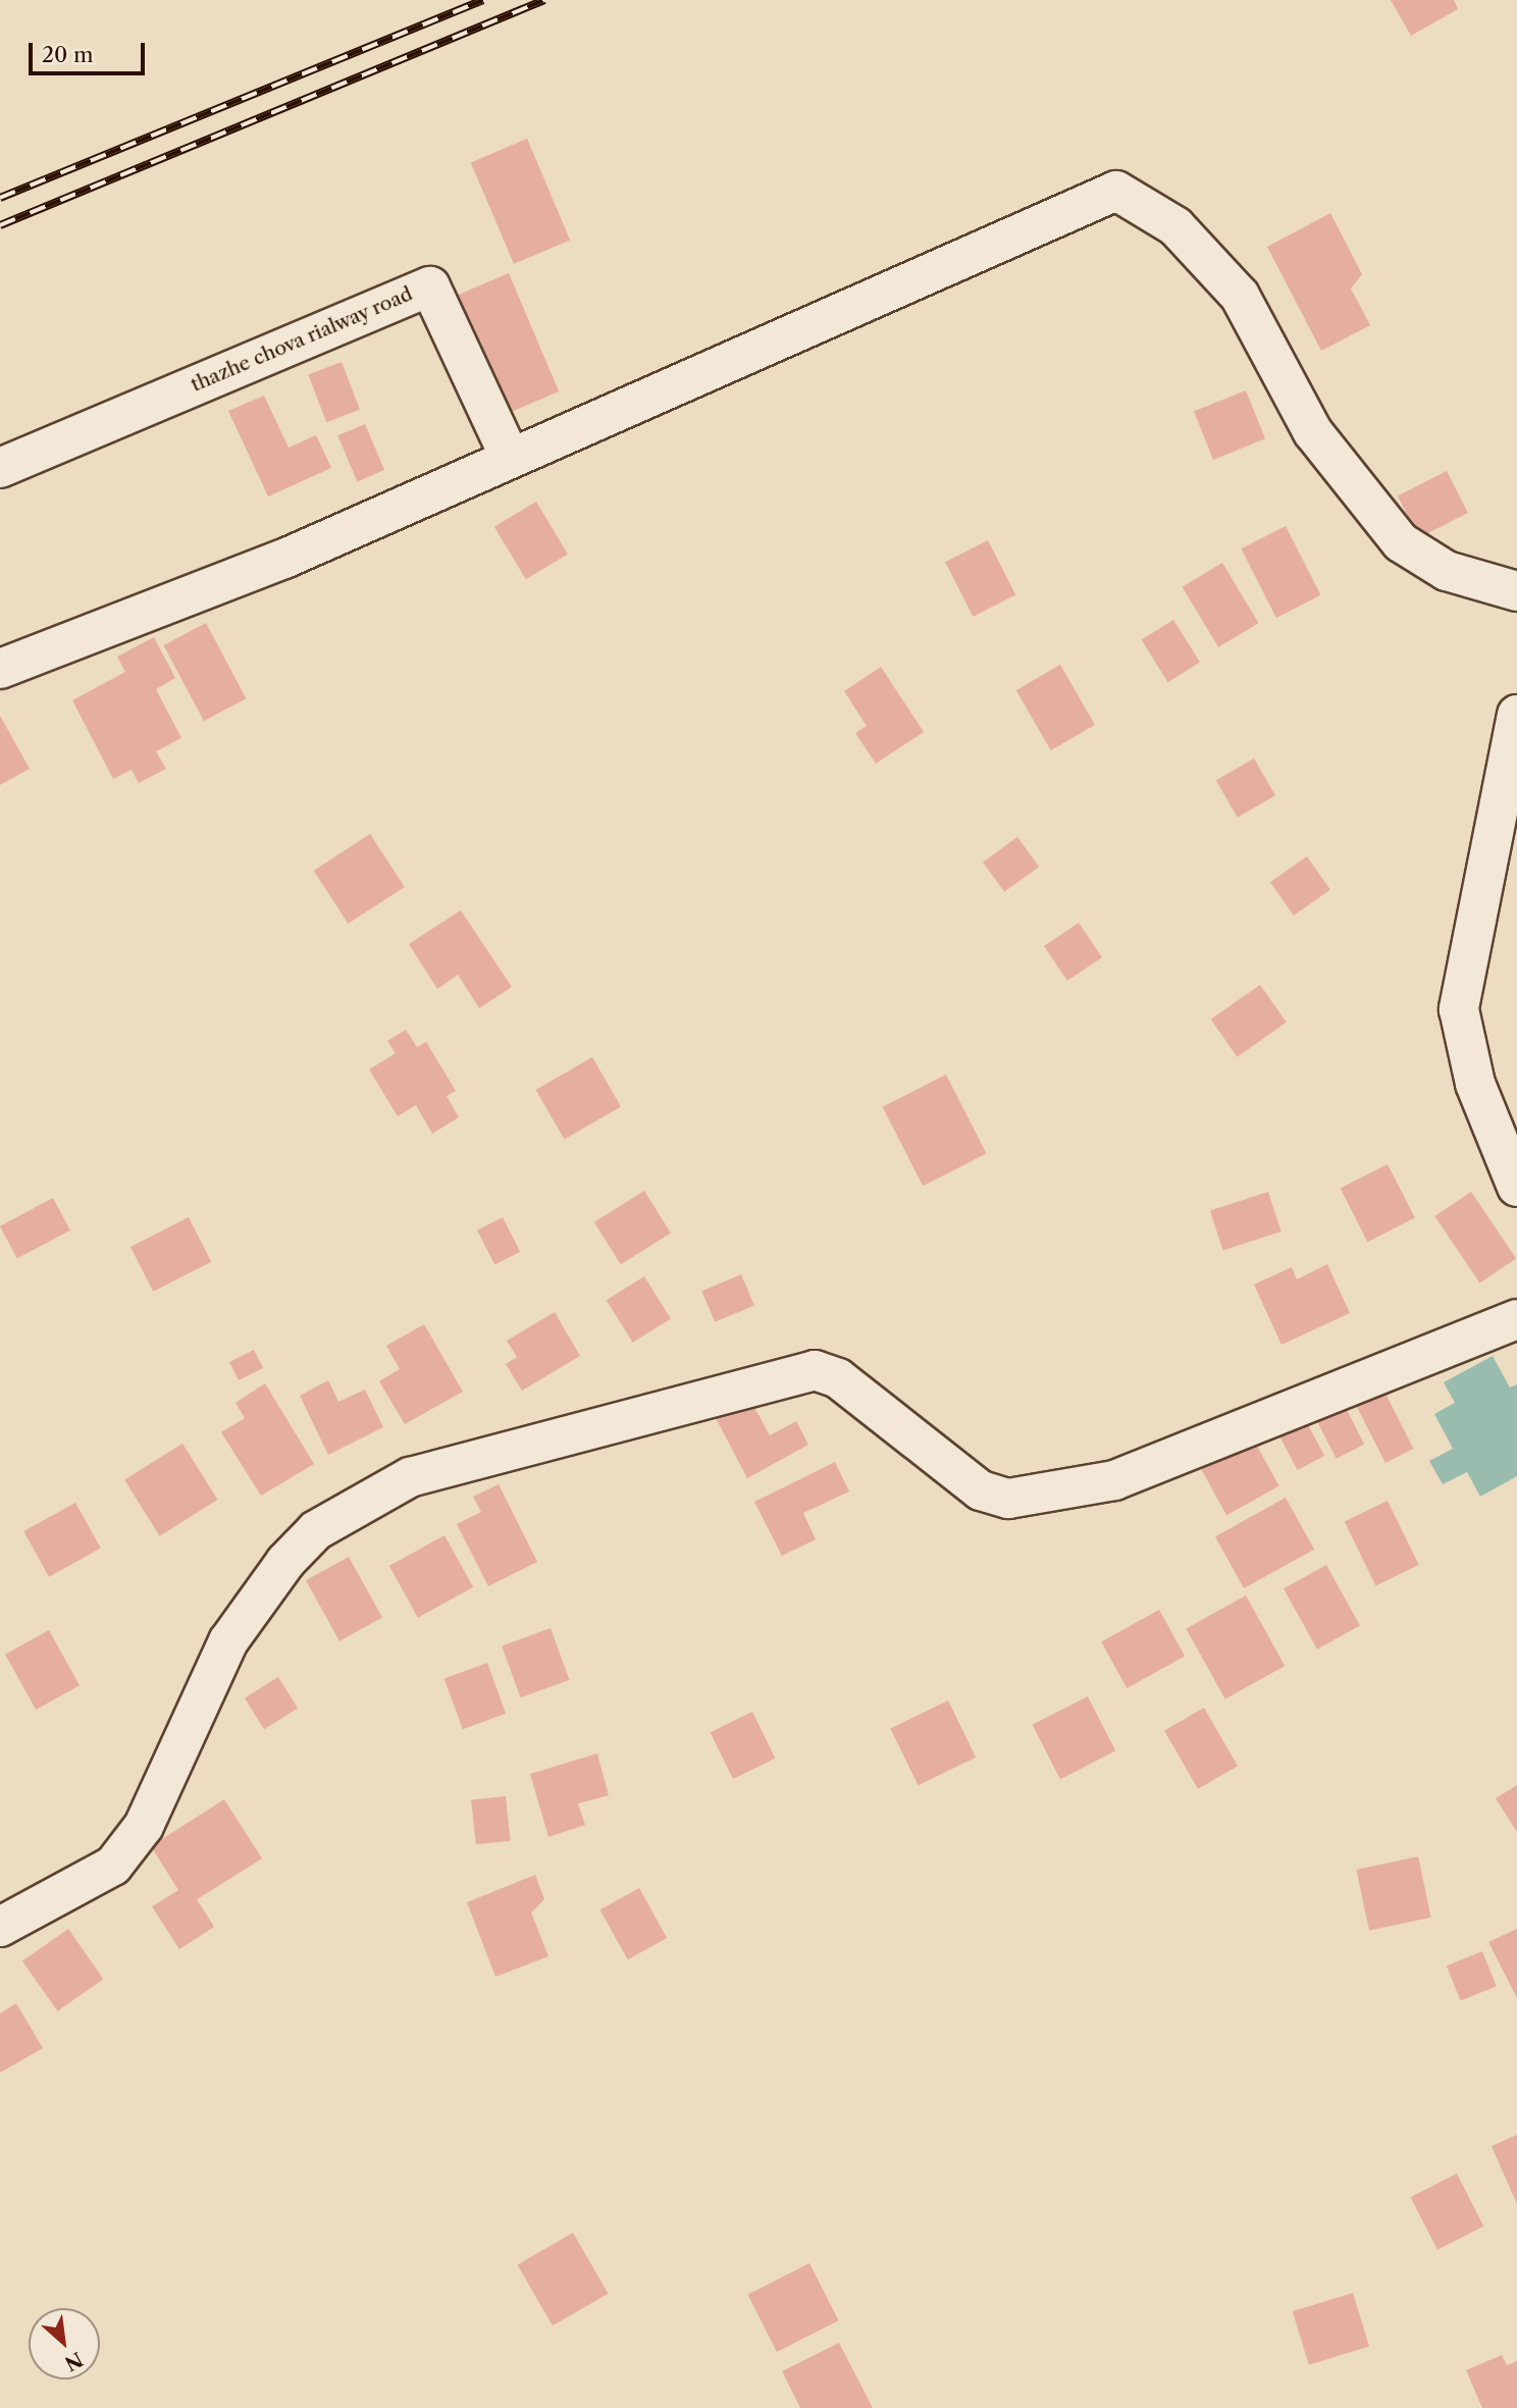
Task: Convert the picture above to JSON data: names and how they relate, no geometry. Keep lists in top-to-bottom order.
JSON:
{
  "streets": {
    "street": ["thazhe chova rialway road"]
  },
  "scale_bar": "20 m",
  "north": "bottom right"
}
